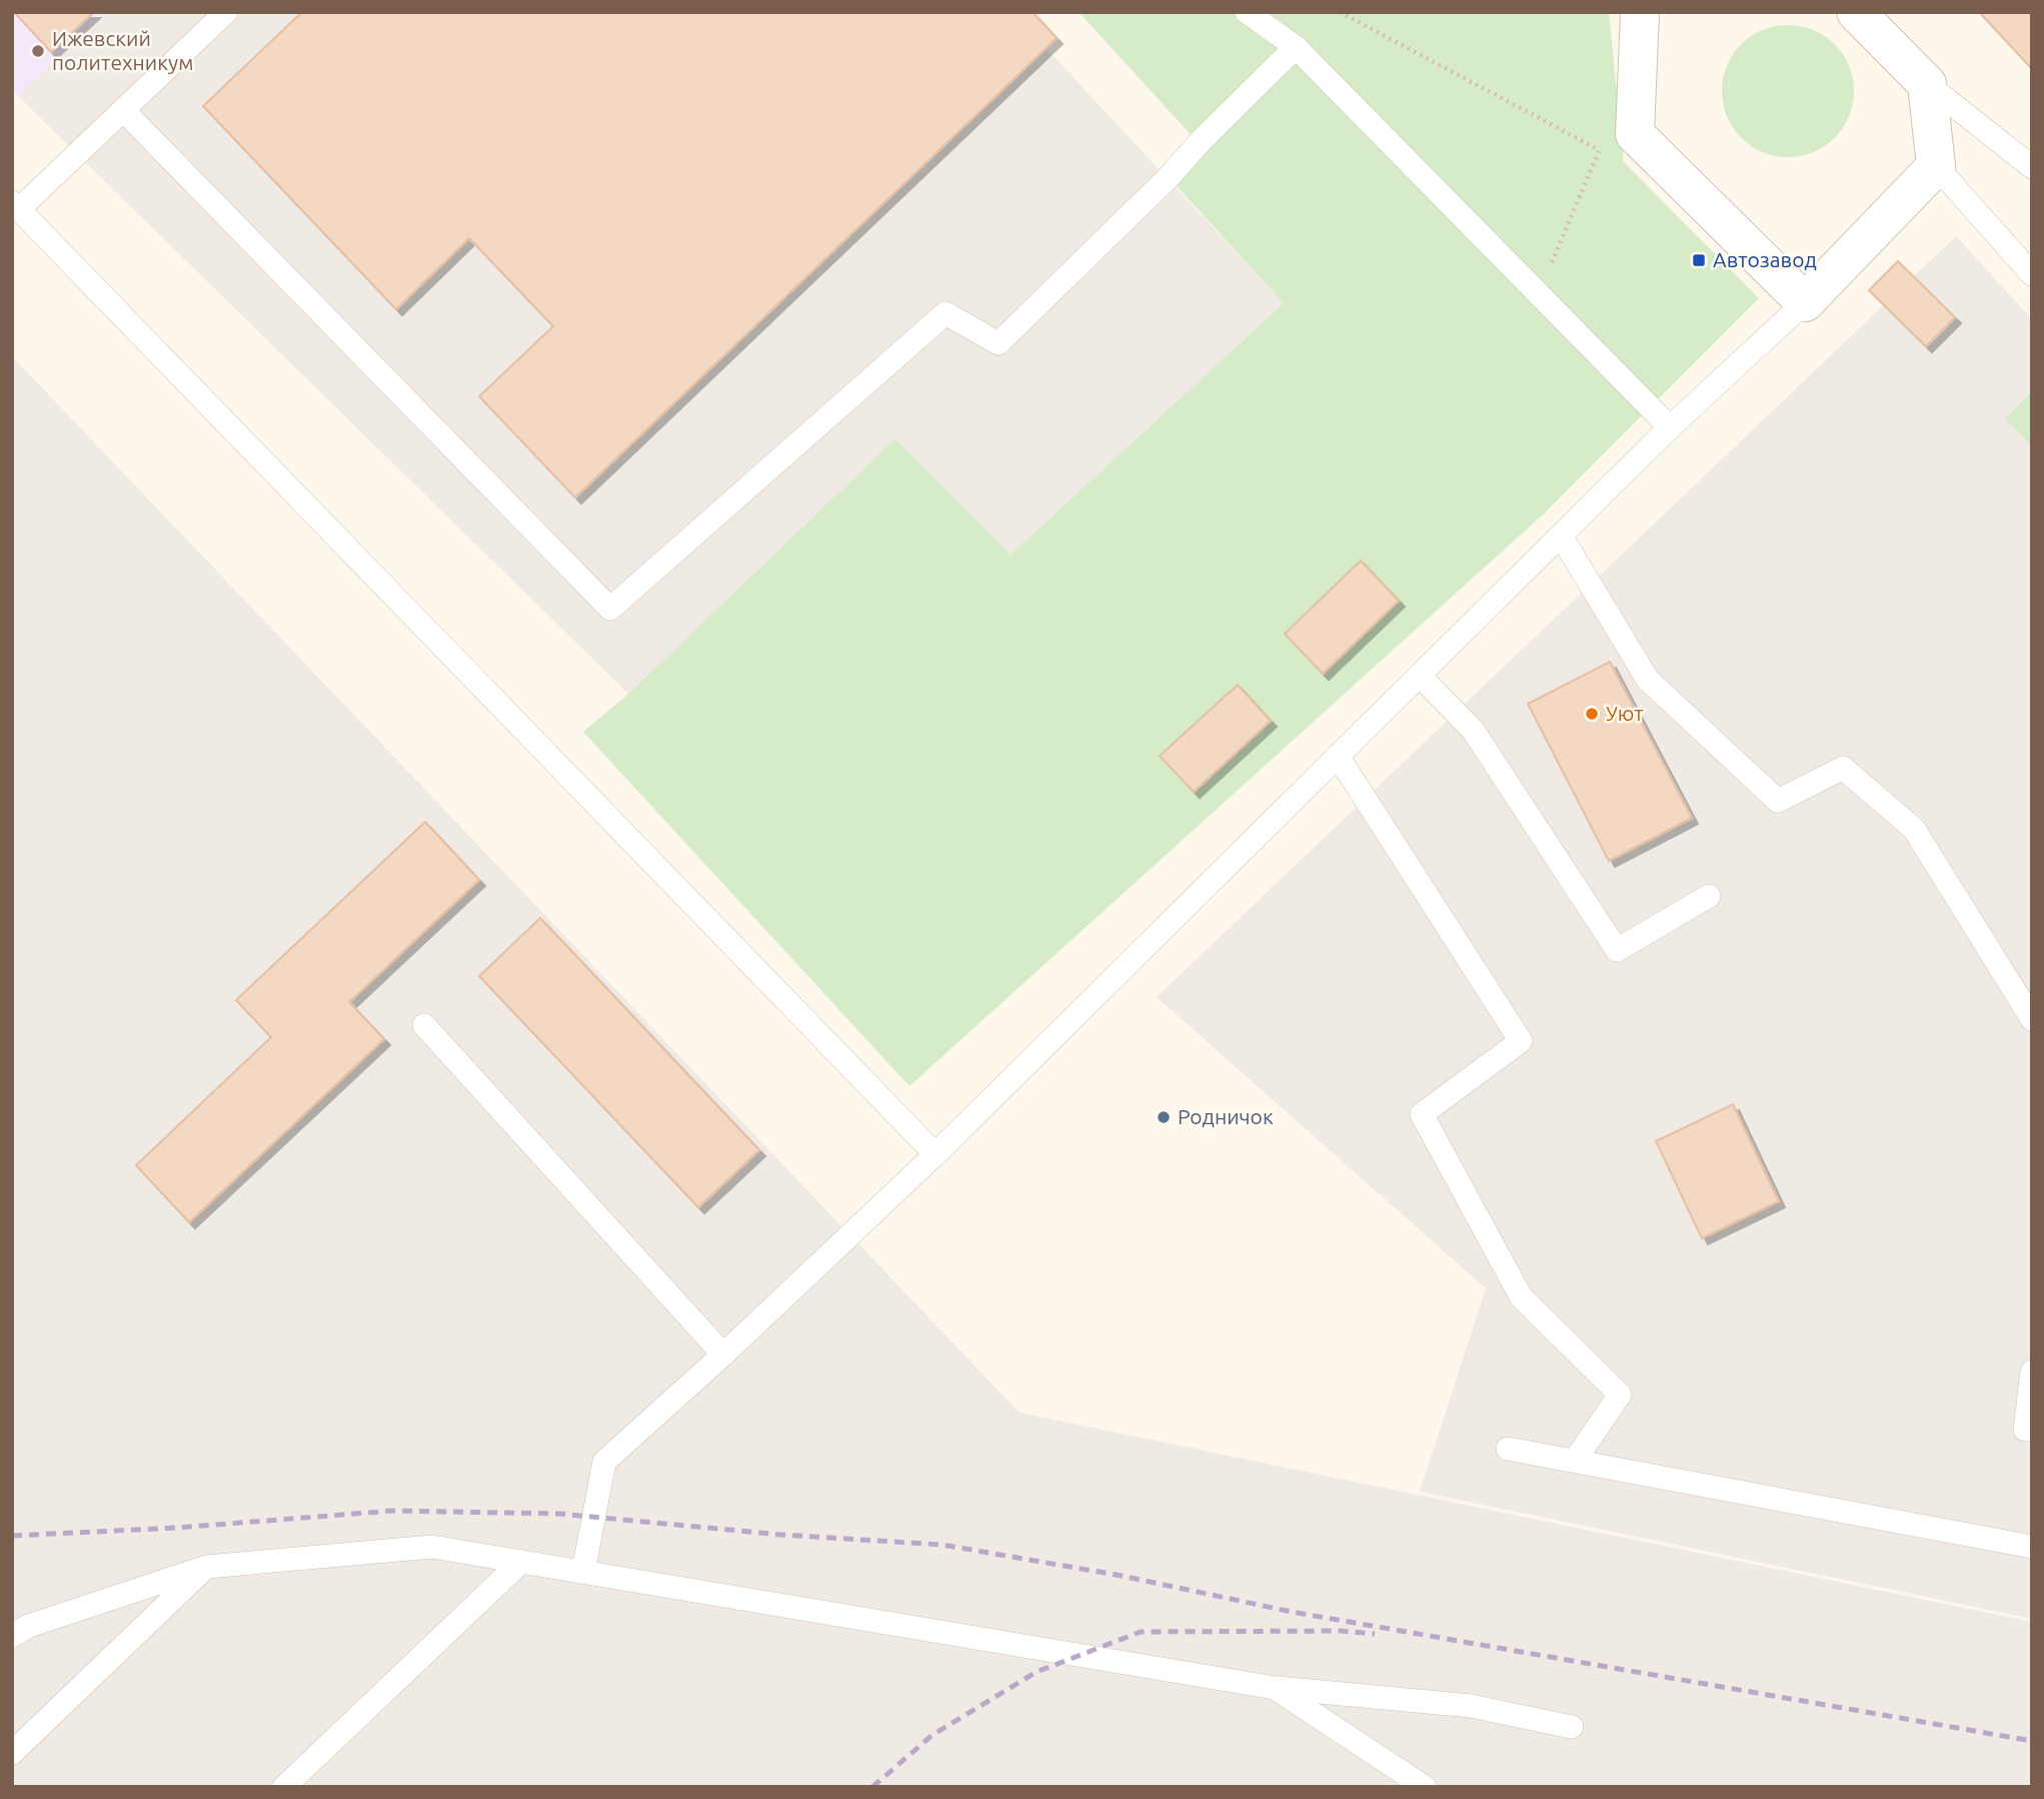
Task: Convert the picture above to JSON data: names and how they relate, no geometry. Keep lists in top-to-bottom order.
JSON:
{
  "places": {
    "other": ["Ижевский политехникум", "Уют", "Родничок"],
    "transit": ["Автозавод"]
  }
}
